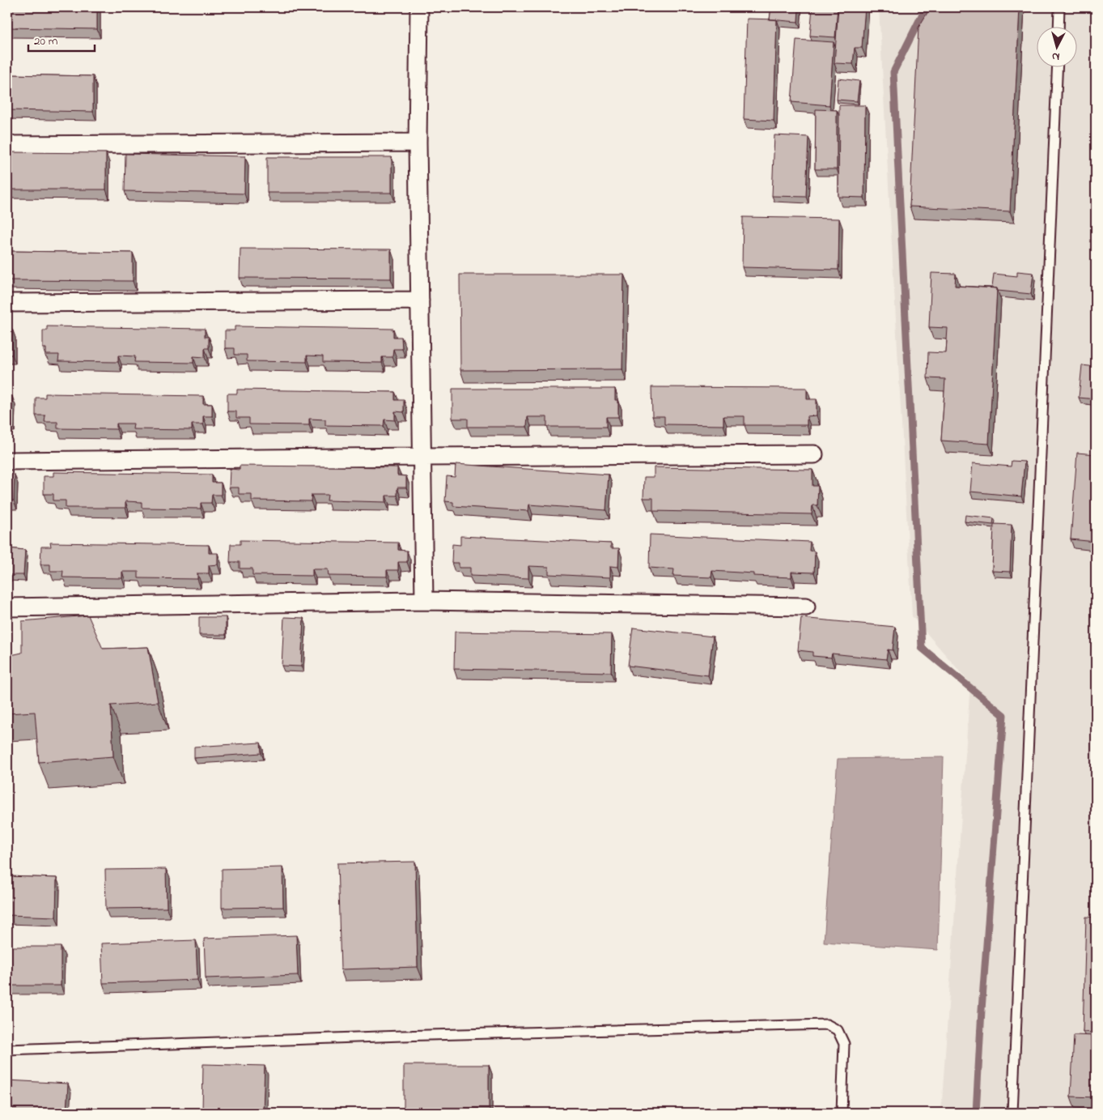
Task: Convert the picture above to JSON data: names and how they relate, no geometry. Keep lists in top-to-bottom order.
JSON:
{
  "scale_bar": "20 m",
  "north": "bottom"
}
